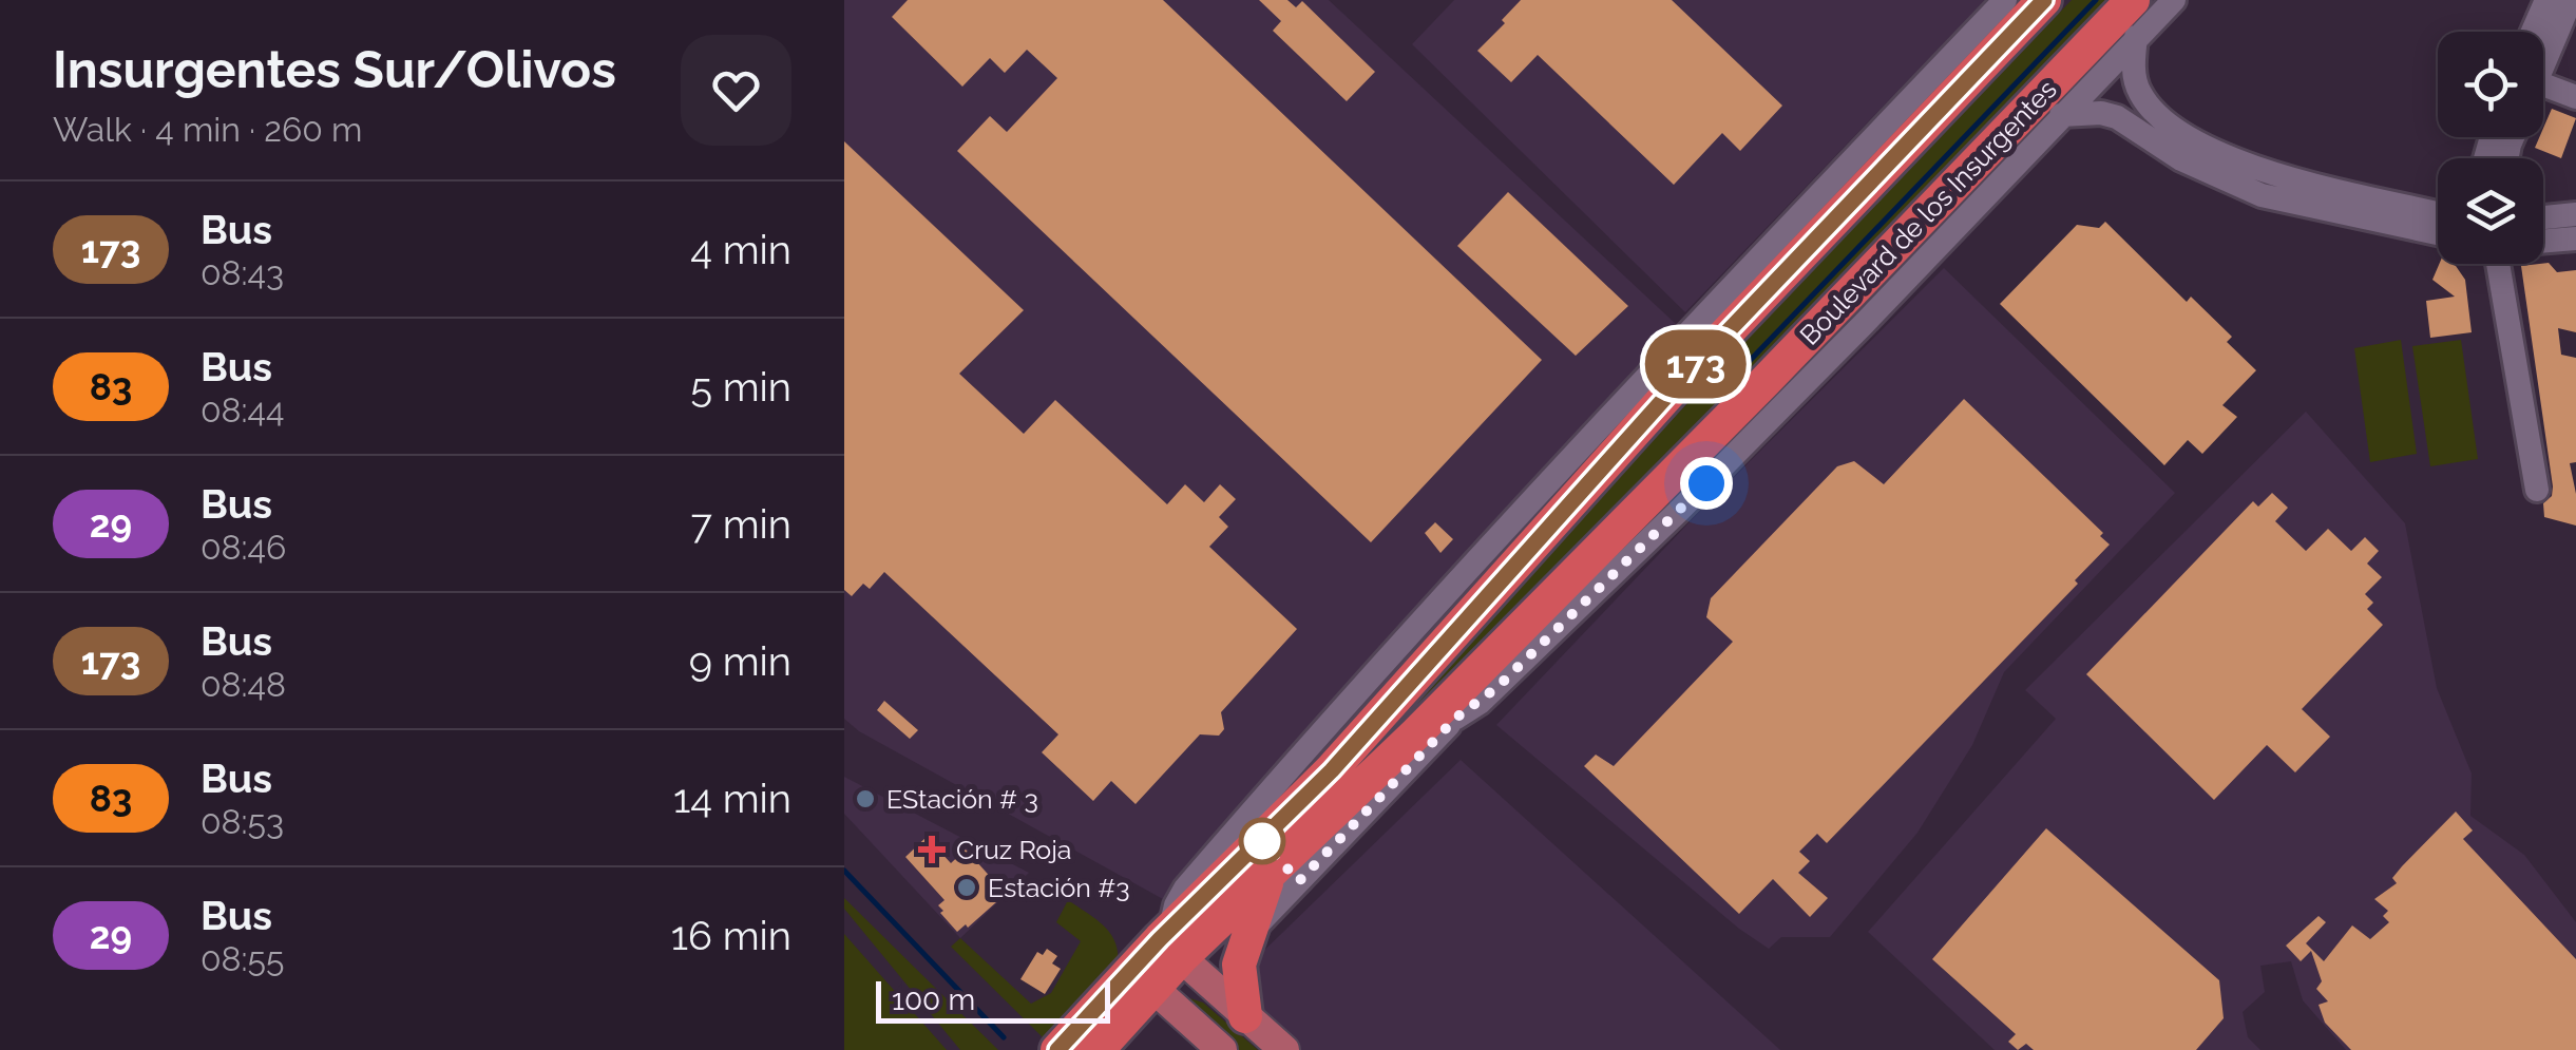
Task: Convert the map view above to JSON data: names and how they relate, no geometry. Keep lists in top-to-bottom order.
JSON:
{
  "streets": {
    "highway": ["Boulevard de los Insurgentes"]
  },
  "places": {
    "other": ["EStación # 3", "Estación #3"],
    "health": ["Cruz Roja"]
  },
  "lines": ["bus line 173"],
  "scale_bar": "100 m",
  "page": {
    "heading": ["Insurgentes Sur/Olivos", "Walk · 4 min · 260 m"],
    "on_map": "173",
    "list": [
      {
        "mark": "173",
        "name": "Bus",
        "note": "08:43",
        "value": "4 min"
      },
      {
        "mark": "83",
        "name": "Bus",
        "note": "08:44",
        "value": "5 min"
      },
      {
        "mark": "29",
        "name": "Bus",
        "note": "08:46",
        "value": "7 min"
      },
      {
        "mark": "173",
        "name": "Bus",
        "note": "08:48",
        "value": "9 min"
      },
      {
        "mark": "83",
        "name": "Bus",
        "note": "08:53",
        "value": "14 min"
      },
      {
        "mark": "29",
        "name": "Bus",
        "note": "08:55",
        "value": "16 min"
      }
    ],
    "scale": "100 m"
  }
}
